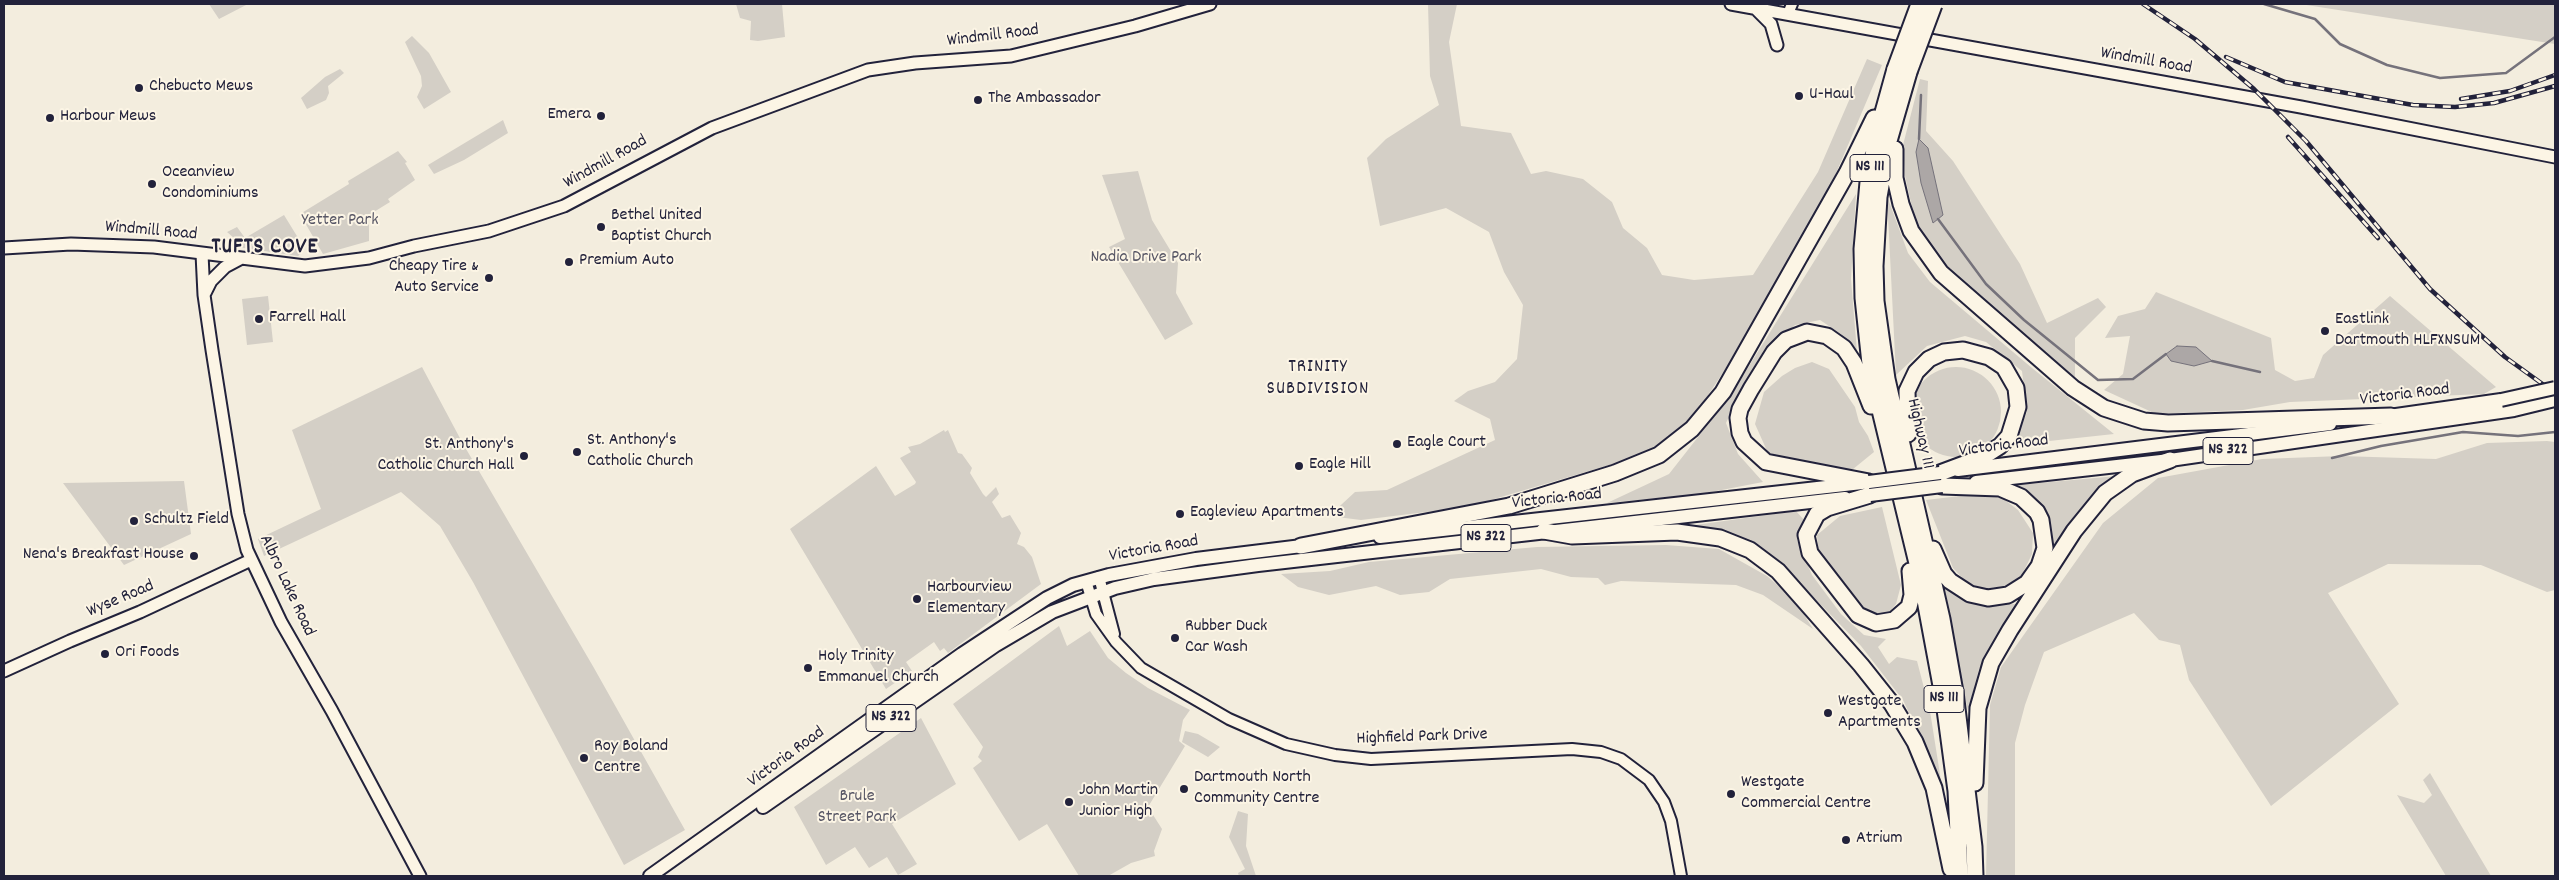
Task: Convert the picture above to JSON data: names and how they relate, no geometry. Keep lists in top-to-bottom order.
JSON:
{
  "streets": {
    "highway": ["NS 111", "Highway 111"],
    "main road": [
      "Windmill Road",
      "Victoria Road",
      "NS 322",
      "Albro Lake Road",
      "Wyse Road"
    ],
    "street": ["Highfield Park Drive"]
  },
  "crossings": [
    ["Windmill Road", "Albro Lake Road"],
    ["Victoria Road", "Highfield Park Drive"],
    ["Albro Lake Road", "Wyse Road"]
  ],
  "districts": ["TUFTS COVE", "TRINITY SUBDIVISION"],
  "parks": ["Yetter Park", "Nadia Drive Park", "Brule Street Park"],
  "places": [
    "Chebucto Mews",
    "U-Haul",
    "The Ambassador",
    "Emera",
    "Harbour Mews",
    "Oceanview Condominiums",
    "Bethel United Baptist Church",
    "Premium Auto",
    "Cheapy Tire & Auto Service",
    "Farrell Hall",
    "Eastlink Dartmouth HLFXNSUM",
    "Eagle Court",
    "St. Anthony's Catholic Church",
    "St. Anthony's Catholic Church Hall",
    "Eagle Hill",
    "Eagleview Apartments",
    "Schultz Field",
    "Nena's Breakfast House",
    "Harbourview Elementary",
    "Rubber Duck Car Wash",
    "Ori Foods",
    "Holy Trinity Emmanuel Church",
    "Westgate Apartments",
    "Roy Boland Centre",
    "Dartmouth North Community Centre",
    "Westgate Commercial Centre",
    "John Martin Junior High",
    "Atrium"
  ]
}
